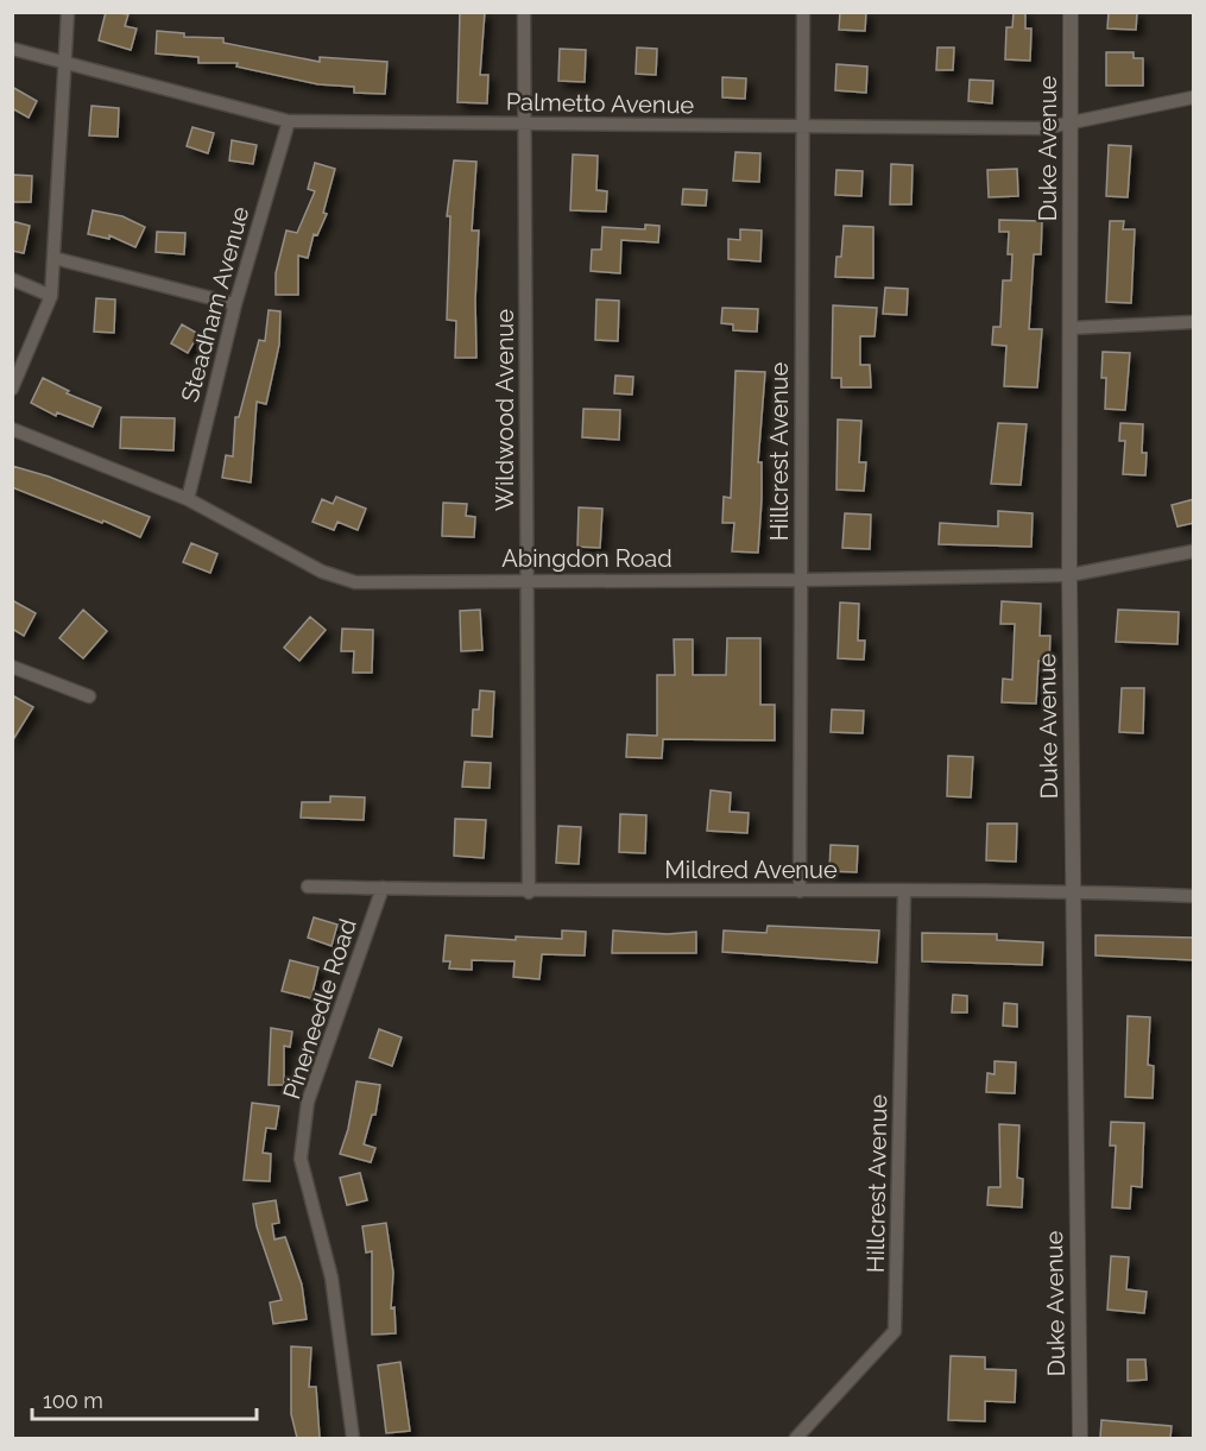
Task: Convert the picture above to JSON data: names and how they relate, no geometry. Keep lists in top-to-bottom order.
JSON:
{
  "streets": {
    "street": [
      "Palmetto Avenue",
      "Duke Avenue",
      "Steadham Avenue",
      "Wildwood Avenue",
      "Hillcrest Avenue",
      "Abingdon Road",
      "Mildred Avenue",
      "Pineneedle Road"
    ]
  },
  "crossings": [
    ["Palmetto Avenue", "Duke Avenue"],
    ["Palmetto Avenue", "Steadham Avenue"],
    ["Palmetto Avenue", "Wildwood Avenue"],
    ["Palmetto Avenue", "Hillcrest Avenue"],
    ["Duke Avenue", "Abingdon Road"],
    ["Duke Avenue", "Mildred Avenue"],
    ["Steadham Avenue", "Abingdon Road"],
    ["Wildwood Avenue", "Abingdon Road"],
    ["Wildwood Avenue", "Mildred Avenue"],
    ["Hillcrest Avenue", "Abingdon Road"],
    ["Hillcrest Avenue", "Mildred Avenue"],
    ["Mildred Avenue", "Pineneedle Road"]
  ],
  "scale_bar": "100 m"
}
